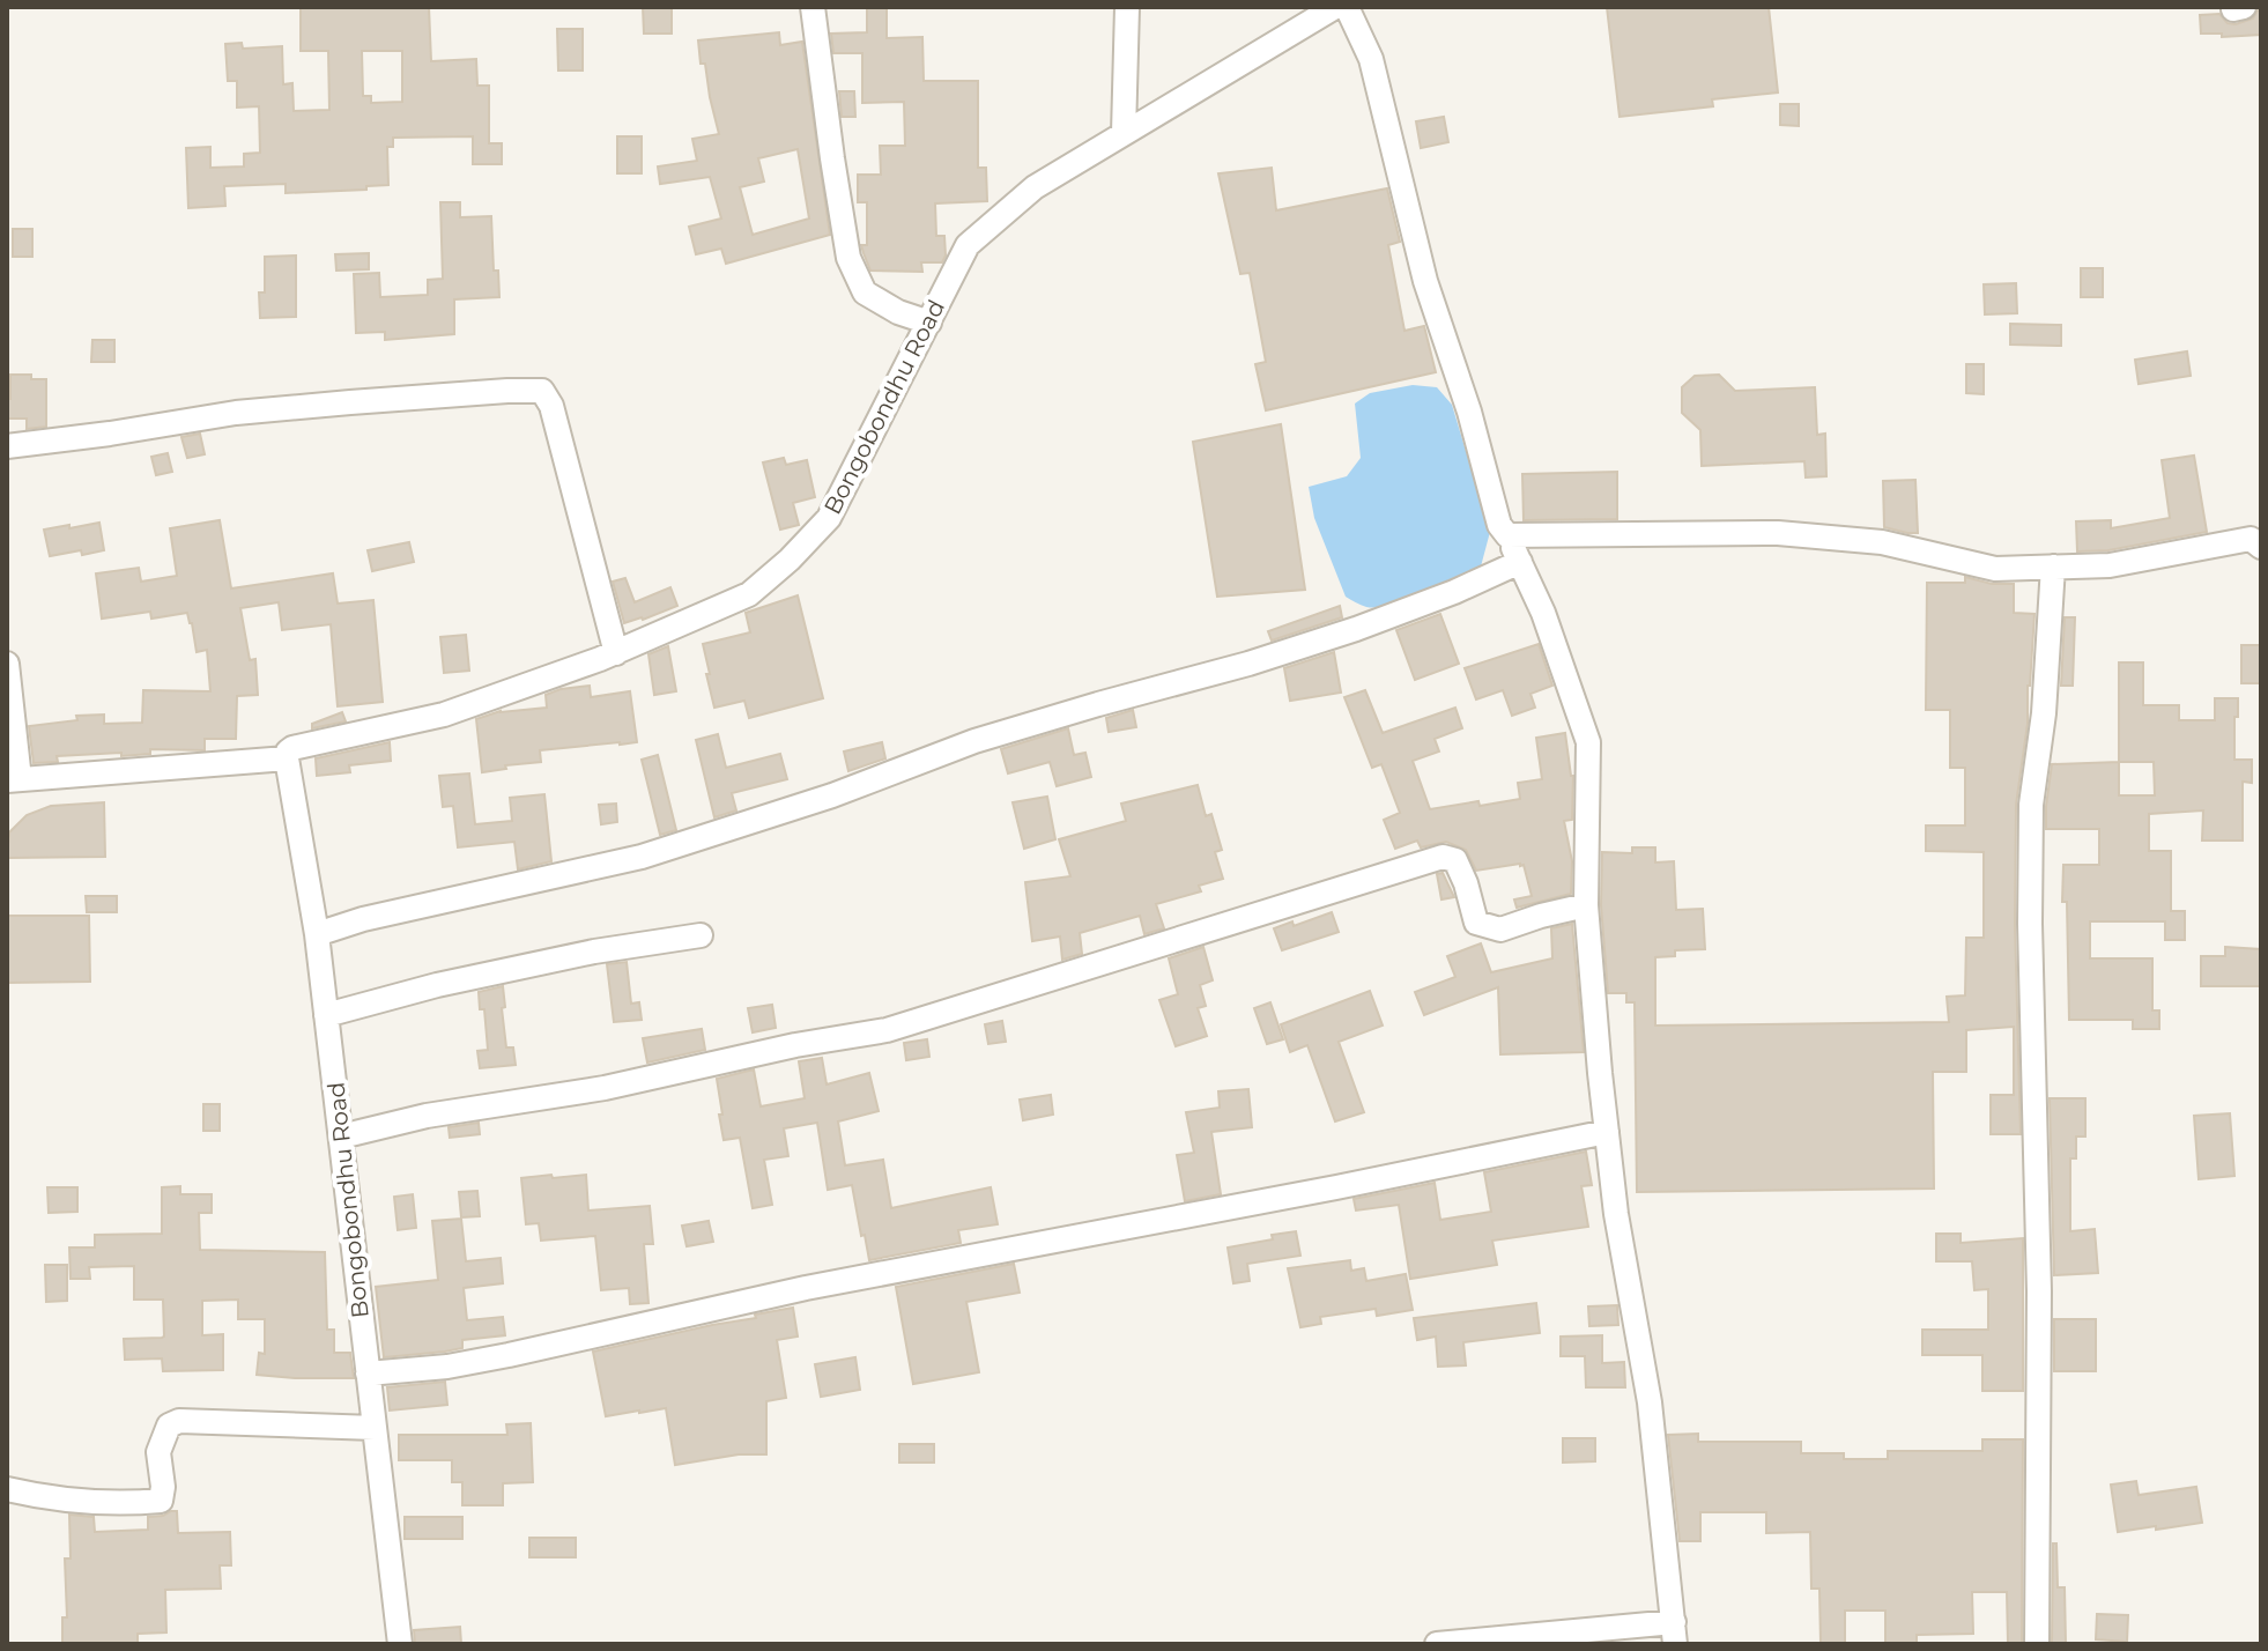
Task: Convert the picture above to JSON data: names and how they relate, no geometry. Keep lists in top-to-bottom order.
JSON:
{
  "streets": {
    "street": ["Bongobondhu Road"]
  }
}
